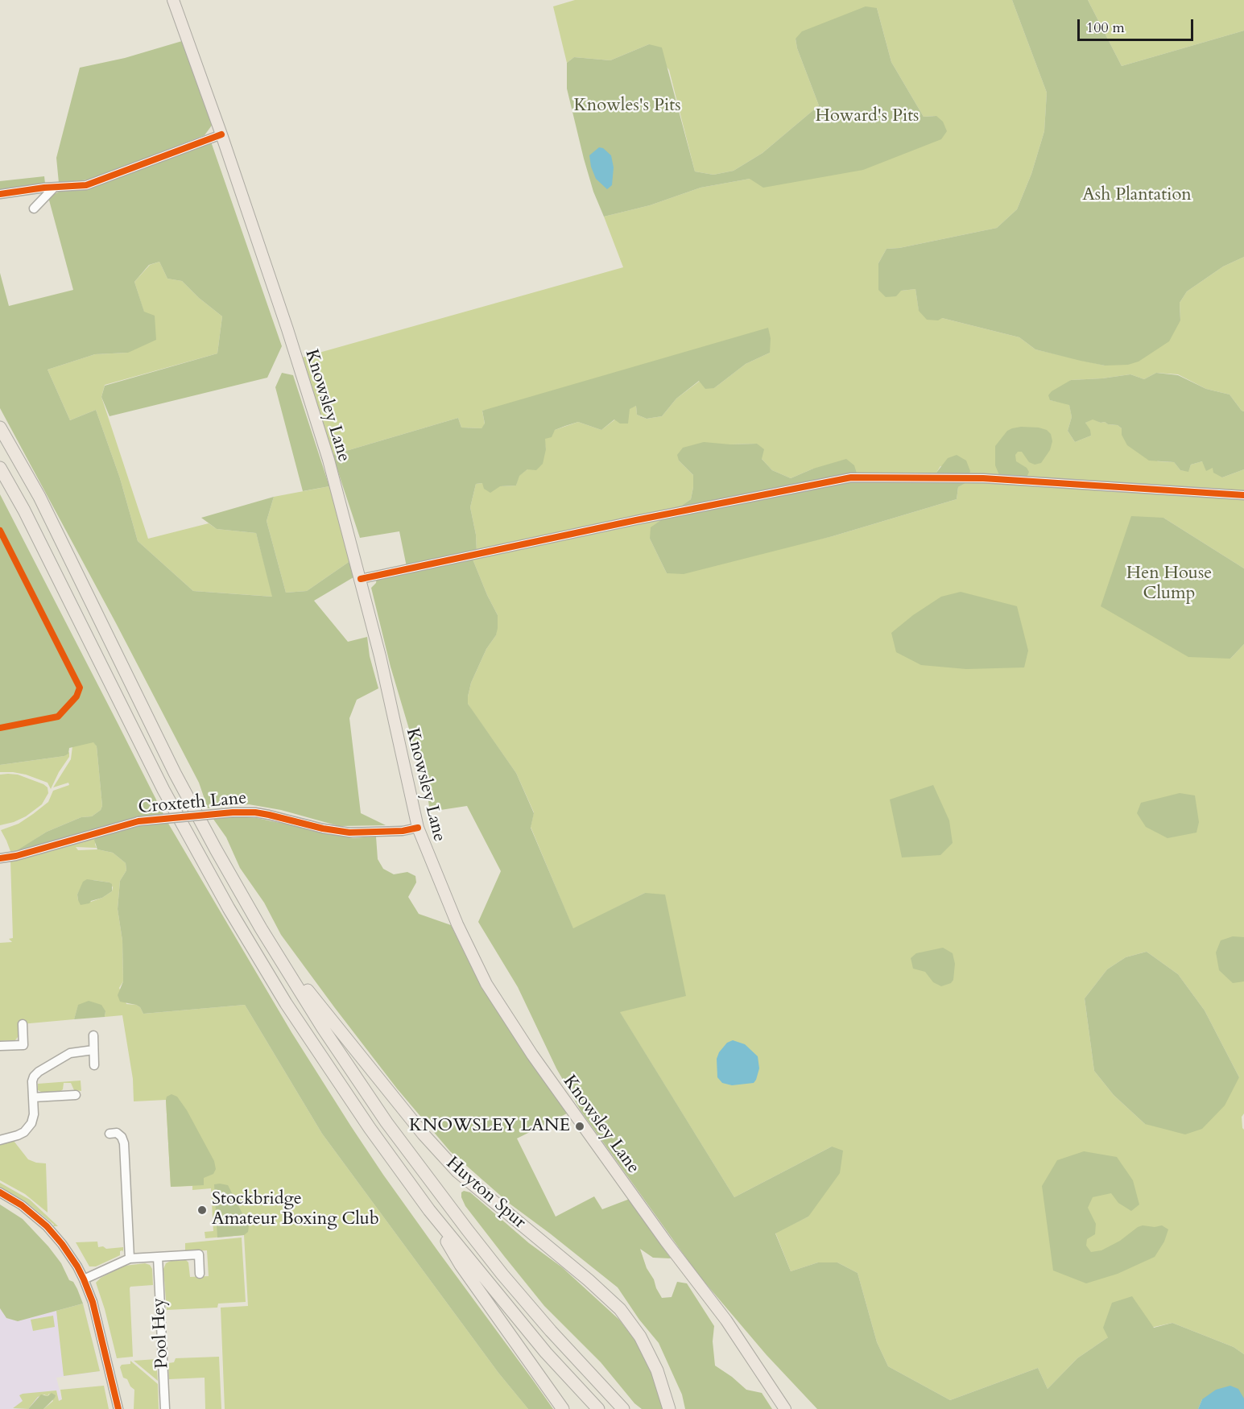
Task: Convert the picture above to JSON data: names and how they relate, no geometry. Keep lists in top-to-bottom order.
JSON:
{
  "streets": {
    "highway": ["Huyton Spur"],
    "main road": ["Knowsley Lane"],
    "street": ["Croxteth Lane", "Pool Hey"]
  },
  "crossings": [
    ["Knowsley Lane", "Croxteth Lane"]
  ],
  "parks": [
    "Knowles's Pits",
    "Howard's Pits",
    "Ash Plantation",
    "Hen House Clump"
  ],
  "places": ["KNOWSLEY LANE", "Stockbridge Amateur Boxing Club"],
  "scale_bar": "100 m"
}
